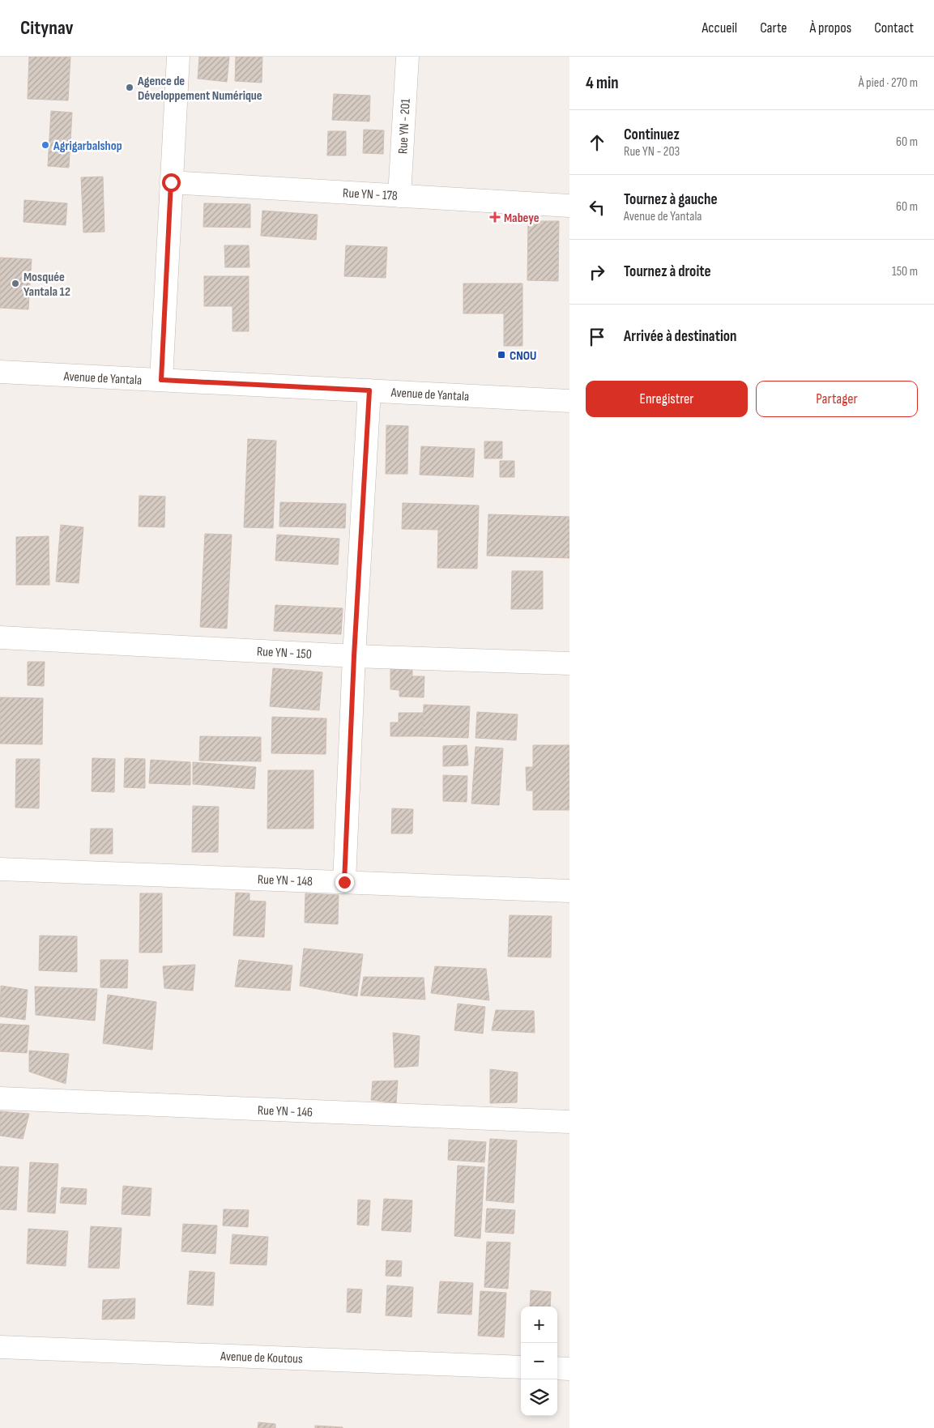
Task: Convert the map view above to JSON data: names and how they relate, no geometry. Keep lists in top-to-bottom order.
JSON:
{
  "streets": {
    "street": [
      "Rue YN - 201",
      "Rue YN - 178",
      "Avenue de Yantala",
      "Rue YN - 150",
      "Rue YN - 148",
      "Rue YN - 146",
      "Avenue de Koutous"
    ]
  },
  "crossings": [
    ["Rue YN - 201", "Rue YN - 178"]
  ],
  "places": {
    "other": ["Agence de Développement Numérique", "Agrigarbalshop", "Mosquée Yantala 12"],
    "health": ["Mabeye"],
    "transit": ["CNOU"]
  },
  "page": {
    "header": "Citynav",
    "nav": [
      "Accueil",
      "Carte",
      "À propos",
      "Contact"
    ],
    "heading": ["4 min", "À pied · 270 m"],
    "list": [
      ["Continuez", "Rue YN - 203", "60 m"],
      ["Tournez à gauche", "Avenue de Yantala", "60 m"],
      ["Tournez à droite", "150 m"],
      "Arrivée à destination"
    ],
    "buttons": ["Enregistrer", "Partager"],
    "map_buttons": ["+", "−"]
  }
}
